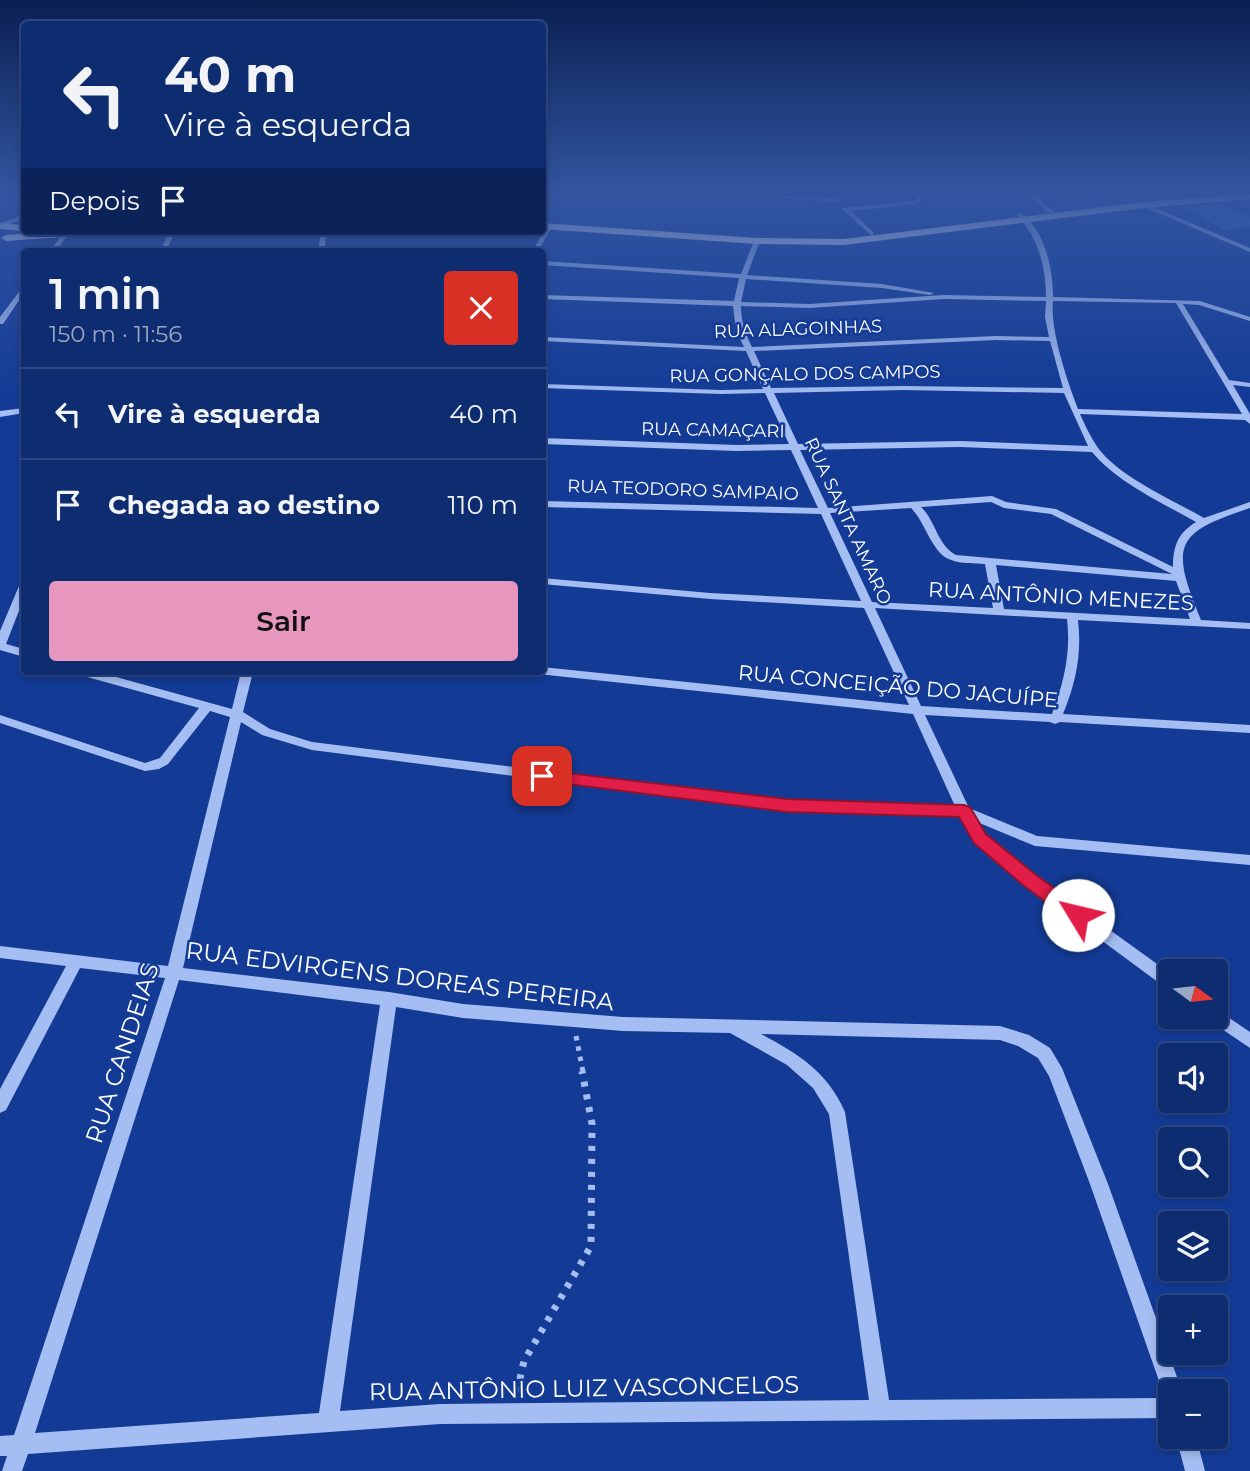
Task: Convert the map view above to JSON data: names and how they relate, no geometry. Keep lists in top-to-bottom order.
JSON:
{
  "streets": {
    "street": [
      "RUA ALAGOINHAS",
      "RUA GONÇALO DOS CAMPOS",
      "RUA CAMAÇARI",
      "RUA TEODORO SAMPAIO",
      "RUA SANTA AMARO",
      "RUA ANTÔNIO MENEZES",
      "RUA CONCEIÇÃO DO JACUÍPE",
      "RUA EDVIRGENS DOREAS PEREIRA",
      "RUA CANDEIAS",
      "RUA ANTÔNIO LUIZ VASCONCELOS"
    ]
  },
  "crossings": [
    ["RUA ALAGOINHAS", "RUA SANTA AMARO"],
    ["RUA GONÇALO DOS CAMPOS", "RUA SANTA AMARO"],
    ["RUA CAMAÇARI", "RUA SANTA AMARO"],
    ["RUA TEODORO SAMPAIO", "RUA SANTA AMARO"],
    ["RUA SANTA AMARO", "RUA ANTÔNIO MENEZES"],
    ["RUA SANTA AMARO", "RUA CONCEIÇÃO DO JACUÍPE"],
    ["RUA EDVIRGENS DOREAS PEREIRA", "RUA CANDEIAS"],
    ["RUA CANDEIAS", "RUA ANTÔNIO LUIZ VASCONCELOS"]
  ],
  "north": "right",
  "page": {
    "turn": ["40 m", "Vire à esquerda"],
    "then": "Depois",
    "heading": ["1 min", "150 m · 11:56"],
    "list": [
      {
        "name": "Vire à esquerda",
        "value": "40 m"
      },
      {
        "name": "Chegada ao destino",
        "value": "110 m"
      }
    ],
    "buttons": "Sair",
    "map_buttons": ["+", "−"]
  }
}
